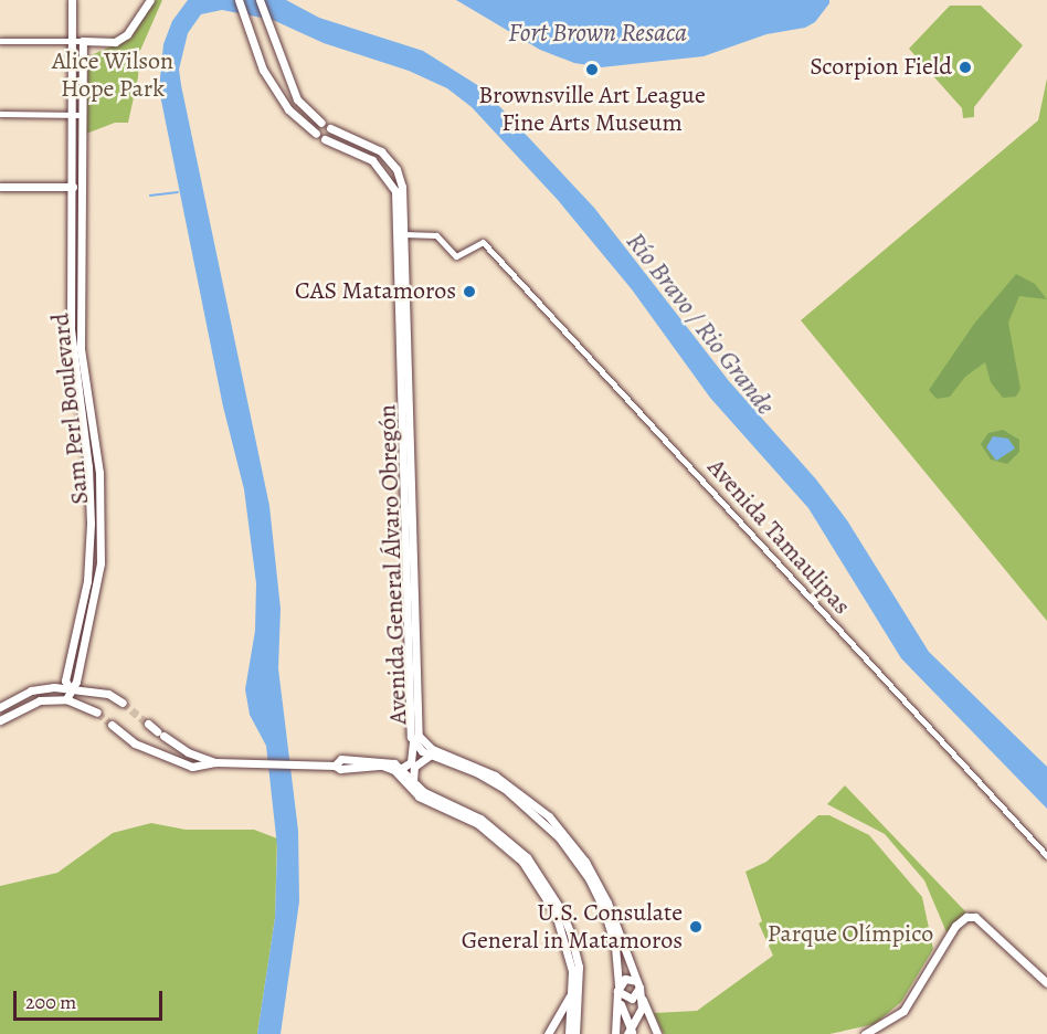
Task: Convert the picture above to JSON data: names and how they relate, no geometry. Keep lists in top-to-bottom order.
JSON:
{
  "streets": {
    "main road": ["Sam Perl Boulevard", "Avenida General Álvaro Obregón"],
    "street": ["Avenida Tamaulipas"]
  },
  "crossings": [
    ["Avenida Tamaulipas", "Avenida General Álvaro Obregón"]
  ],
  "water": ["Fort Brown Resaca", "Río Bravo / Rio Grande"],
  "parks": ["Alice Wilson Hope Park", "Parque Olímpico"],
  "places": [
    "Scorpion Field",
    "Brownsville Art League Fine Arts Museum",
    "CAS Matamoros",
    "U.S. Consulate General in Matamoros"
  ],
  "scale_bar": "200 m"
}
